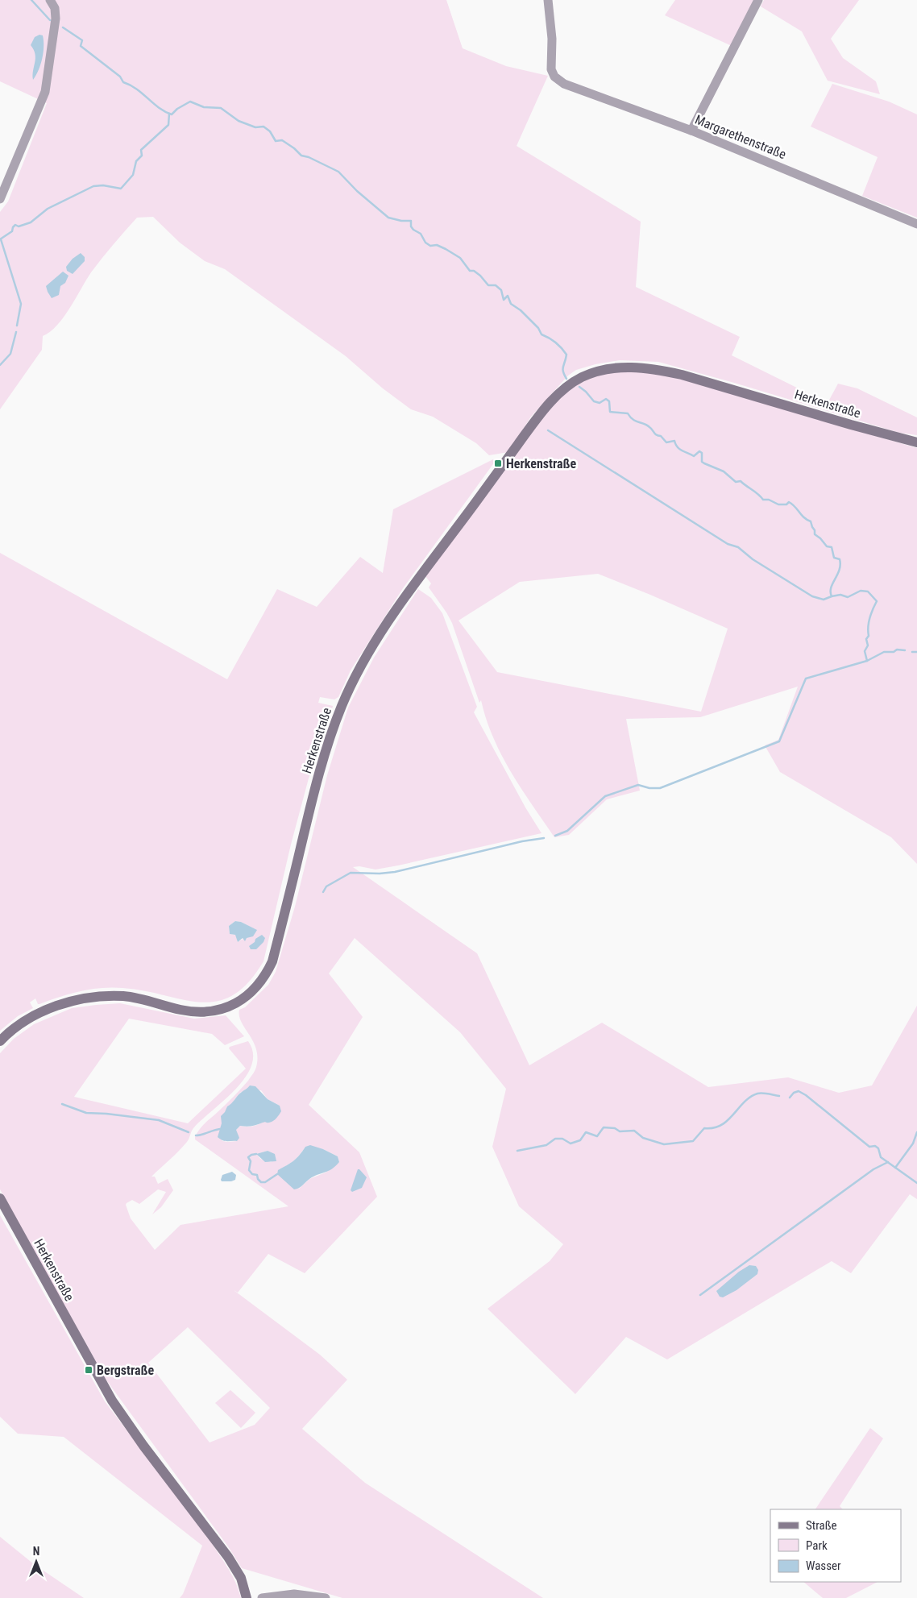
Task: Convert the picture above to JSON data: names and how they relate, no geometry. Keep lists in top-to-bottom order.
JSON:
{
  "streets": {
    "main road": ["Herkenstraße"],
    "street": ["Margarethenstraße"]
  },
  "places": {
    "transit": ["Herkenstraße", "Bergstraße"]
  },
  "legend": ["Straße", "Park", "Wasser"],
  "north": "top"
}
